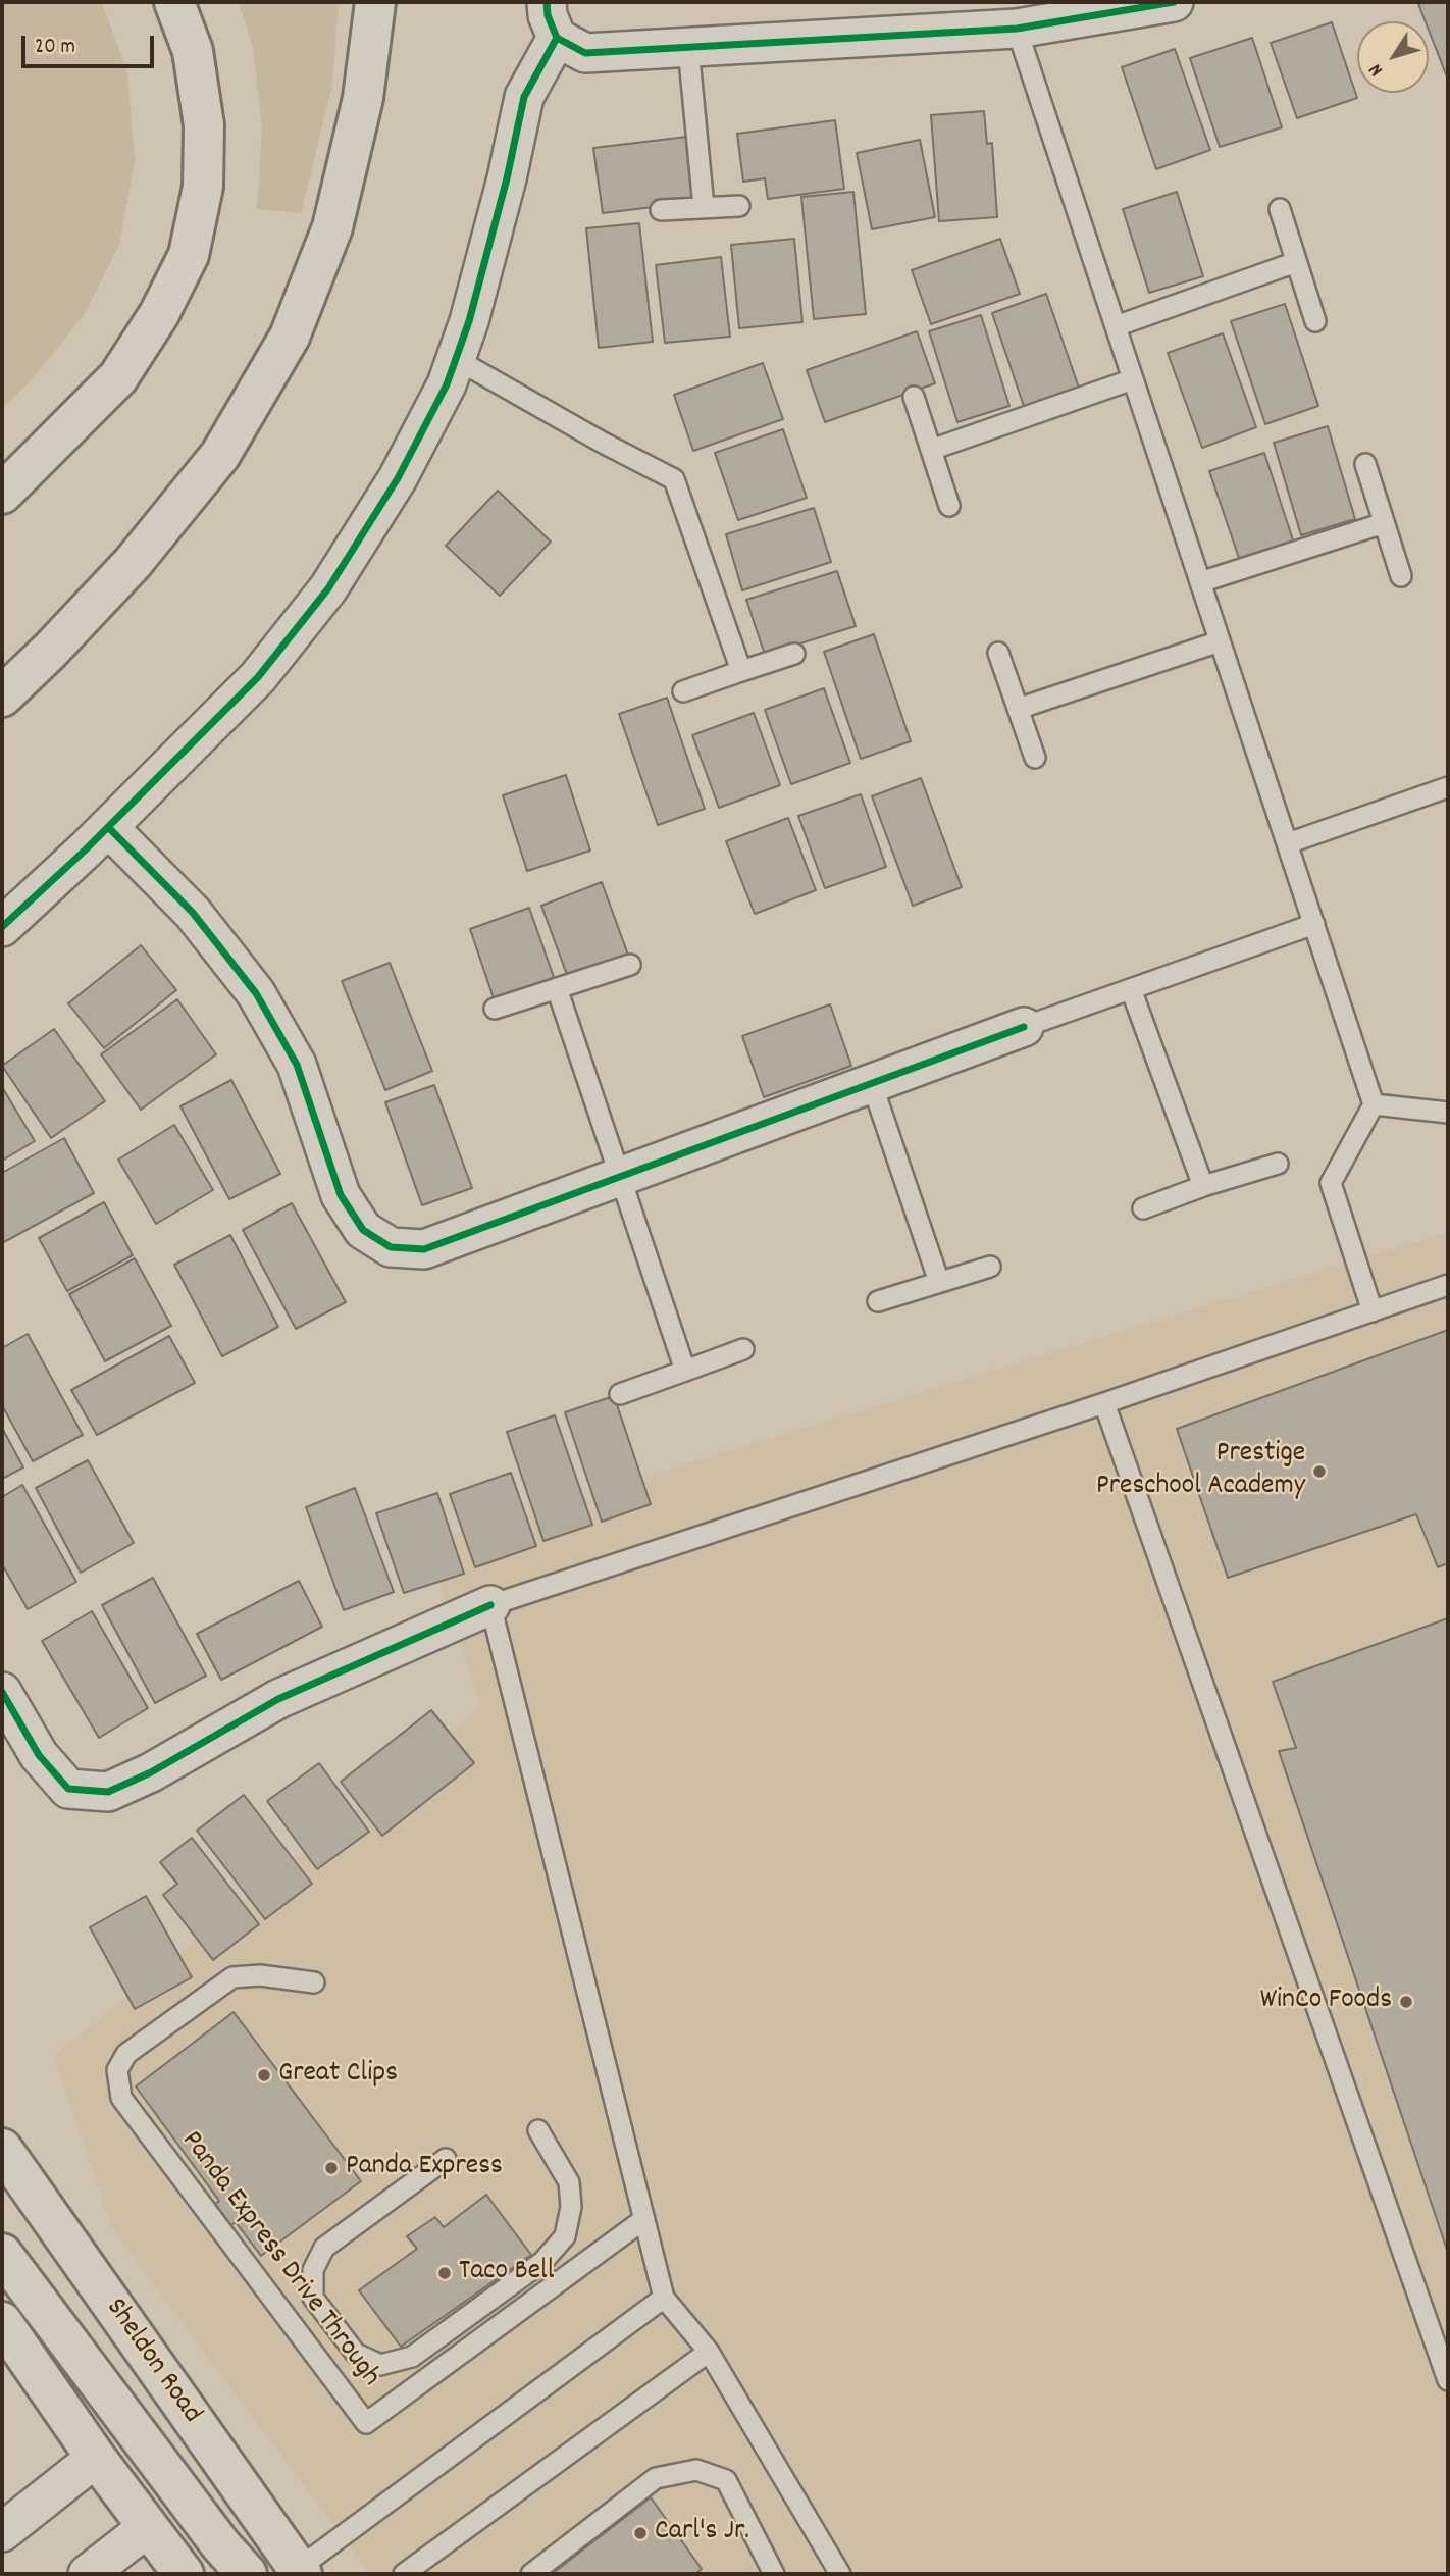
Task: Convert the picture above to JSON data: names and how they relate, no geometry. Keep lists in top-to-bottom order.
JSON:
{
  "streets": {
    "main road": ["Sheldon Road"],
    "lane": ["Panda Express Drive Through"]
  },
  "places": [
    "Prestige Preschool Academy",
    "WinCo Foods",
    "Great Clips",
    "Panda Express",
    "Taco Bell",
    "Carl's Jr."
  ],
  "scale_bar": "20 m",
  "north": "bottom left"
}
